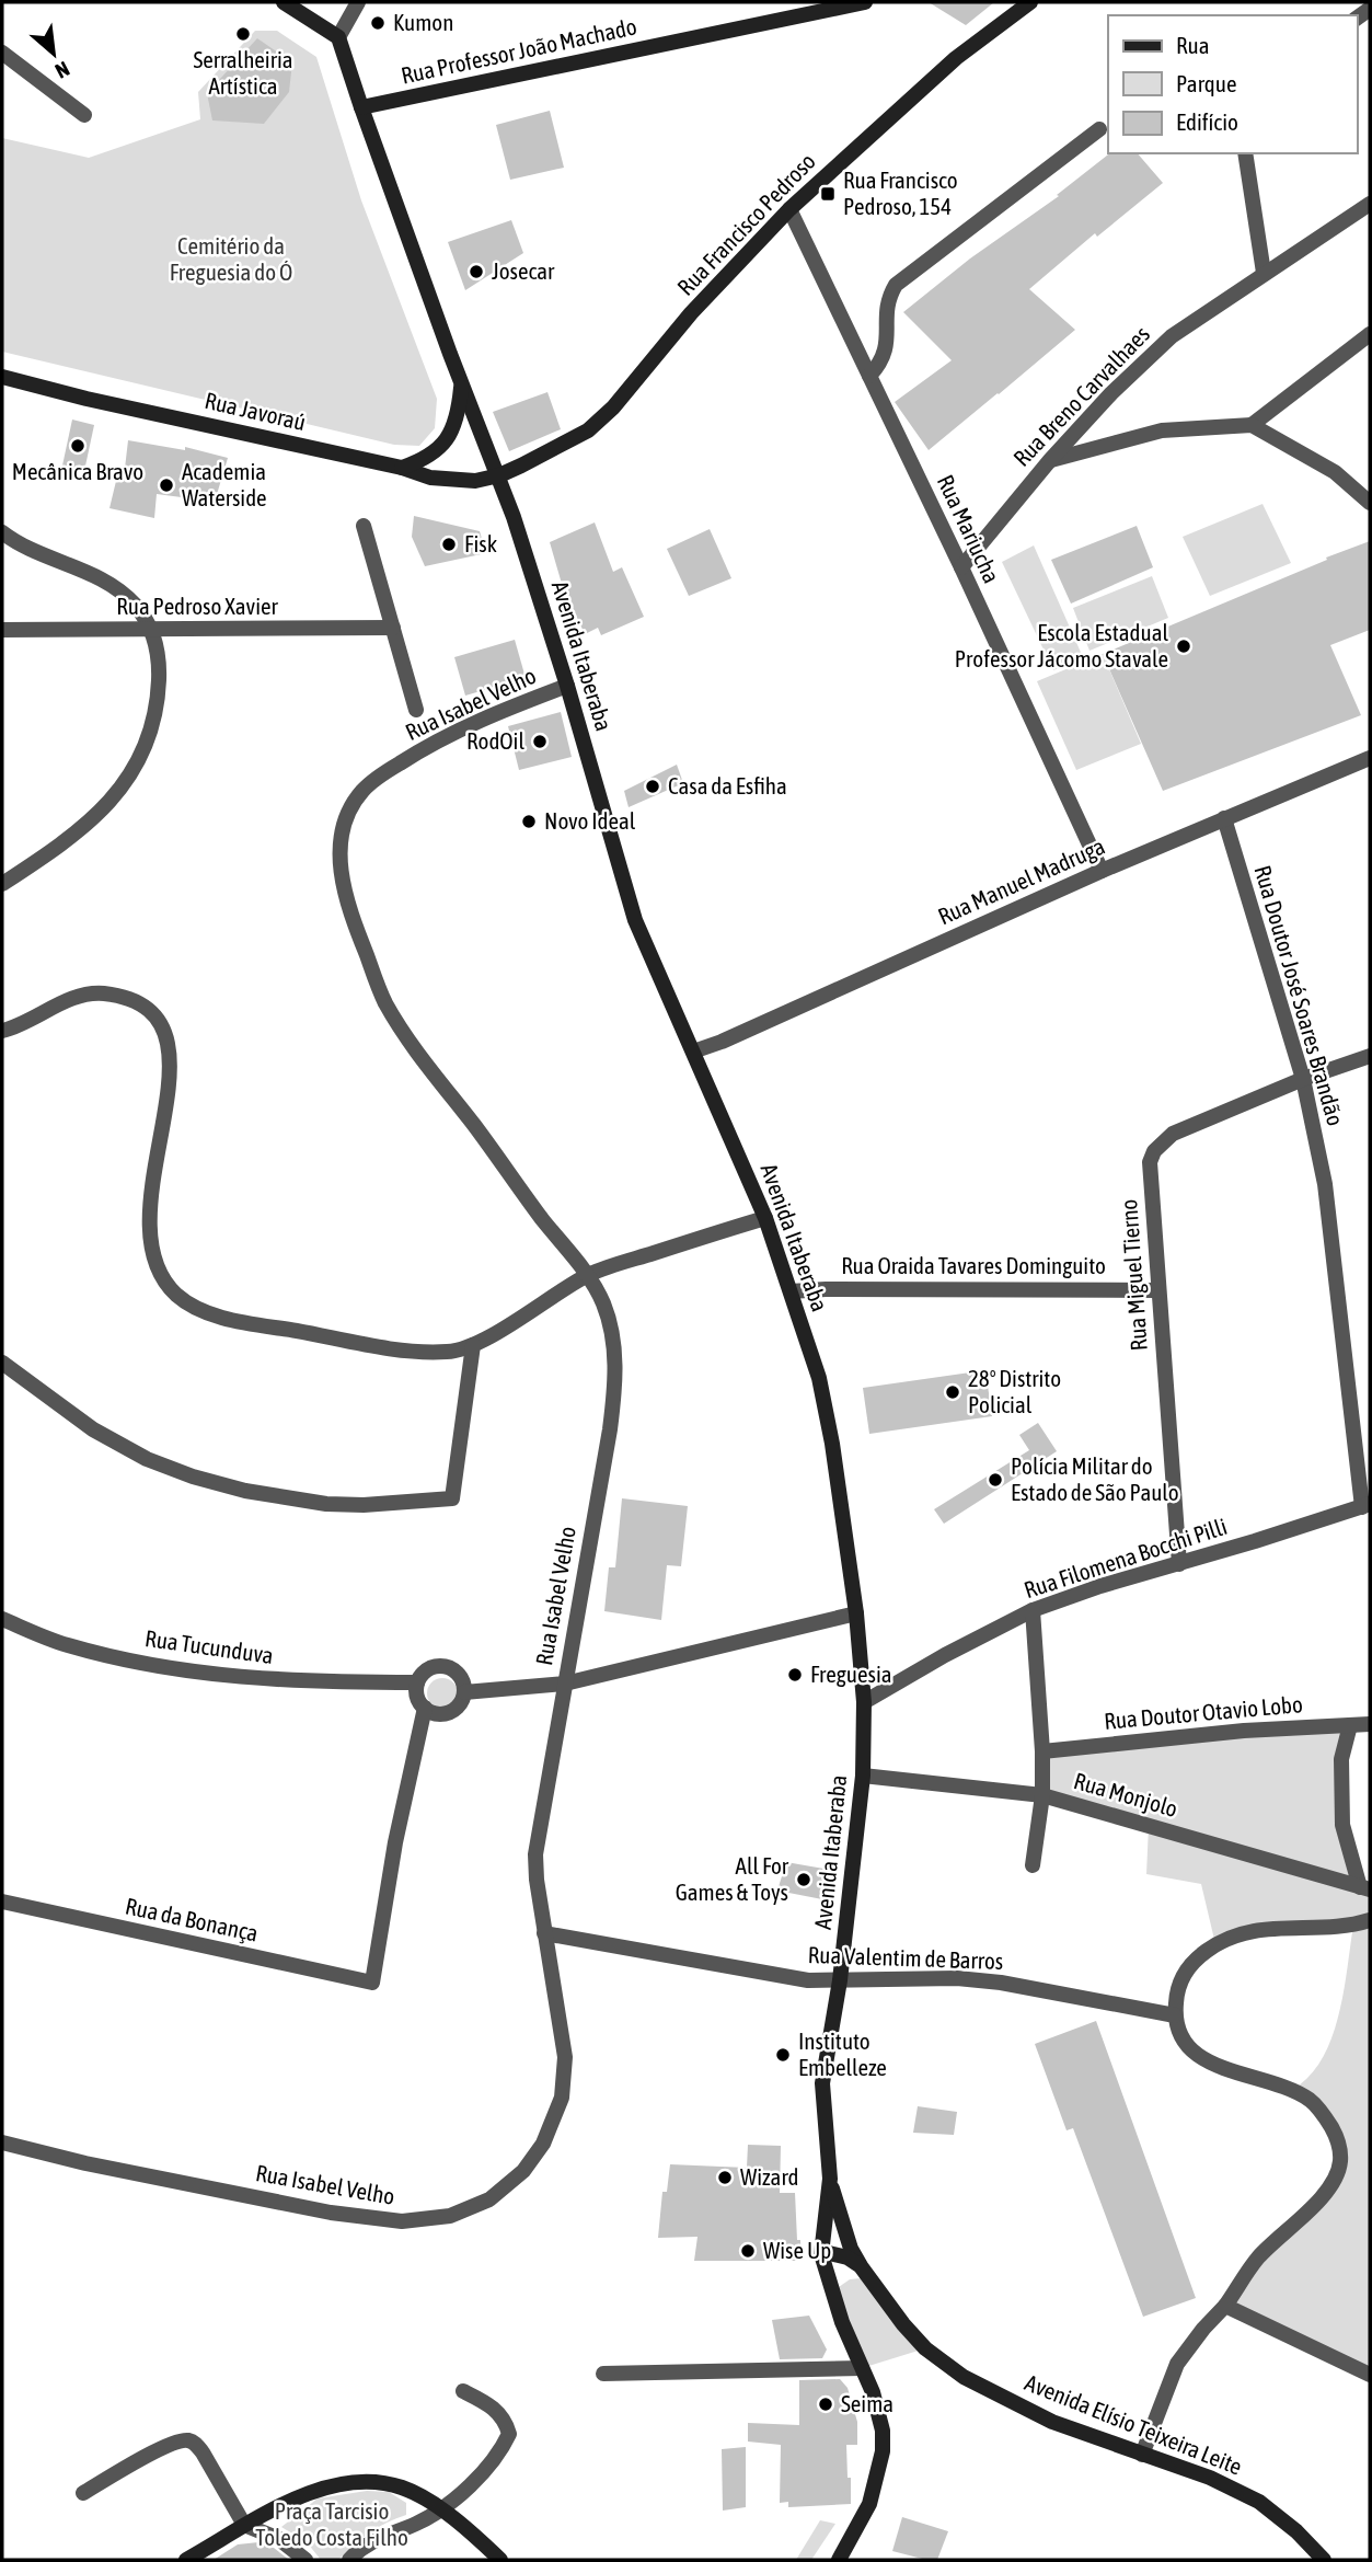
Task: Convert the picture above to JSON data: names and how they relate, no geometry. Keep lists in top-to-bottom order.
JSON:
{
  "streets": {
    "main road": [
      "Rua Professor João Machado",
      "Rua Francisco Pedroso",
      "Rua Javoraú",
      "Avenida Itaberaba",
      "Avenida Elísio Teixeira Leite"
    ],
    "street": [
      "Rua Breno Carvalhaes",
      "Rua Mariucha",
      "Rua Pedroso Xavier",
      "Rua Isabel Velho",
      "Rua Manuel Madruga",
      "Rua Doutor José Soares Brandão",
      "Rua Oraida Tavares Dominguito",
      "Rua Miguel Tierno",
      "Rua Filomena Bocchi Pilli",
      "Rua Tucunduva",
      "Rua Doutor Otavio Lobo",
      "Rua Monjolo",
      "Rua da Bonança",
      "Rua Valentim de Barros"
    ]
  },
  "crossings": [
    ["Rua Professor João Machado", "Avenida Itaberaba"],
    ["Rua Francisco Pedroso", "Rua Javoraú"],
    ["Rua Francisco Pedroso", "Rua Mariucha"],
    ["Rua Francisco Pedroso", "Avenida Itaberaba"],
    ["Rua Breno Carvalhaes", "Rua Mariucha"],
    ["Rua Javoraú", "Avenida Itaberaba"],
    ["Rua Mariucha", "Rua Manuel Madruga"],
    ["Avenida Itaberaba", "Rua Isabel Velho"],
    ["Avenida Itaberaba", "Rua Manuel Madruga"],
    ["Avenida Itaberaba", "Rua Oraida Tavares Dominguito"],
    ["Avenida Itaberaba", "Rua Filomena Bocchi Pilli"],
    ["Avenida Itaberaba", "Rua Monjolo"],
    ["Avenida Itaberaba", "Rua Valentim de Barros"],
    ["Avenida Itaberaba", "Avenida Elísio Teixeira Leite"],
    ["Rua Isabel Velho", "Rua Valentim de Barros"],
    ["Rua Manuel Madruga", "Rua Doutor José Soares Brandão"],
    ["Rua Doutor José Soares Brandão", "Rua Miguel Tierno"],
    ["Rua Doutor José Soares Brandão", "Rua Filomena Bocchi Pilli"],
    ["Rua Oraida Tavares Dominguito", "Rua Miguel Tierno"],
    ["Rua Miguel Tierno", "Rua Filomena Bocchi Pilli"],
    ["Rua Tucunduva", "Rua da Bonança"]
  ],
  "parks": ["Cemitério da Freguesia do Ó", "Praça Tarcisio Toledo Costa Filho"],
  "places": {
    "other": [
      "Kumon",
      "Serralheiria Artística",
      "Josecar",
      "Mecânica Bravo",
      "Academia Waterside",
      "Fisk",
      "Escola Estadual Professor Jácomo Stavale",
      "RodOil",
      "Casa da Esfiha",
      "Novo Ideal",
      "28º Distrito Policial",
      "Polícia Militar do Estado de São Paulo",
      "Freguesia",
      "All For Games & Toys",
      "Instituto Embelleze",
      "Wizard",
      "Wise Up",
      "Seima"
    ],
    "transit": ["Rua Francisco Pedroso, 154"]
  },
  "legend": ["Rua", "Parque", "Edifício"],
  "north": "bottom right"
}
